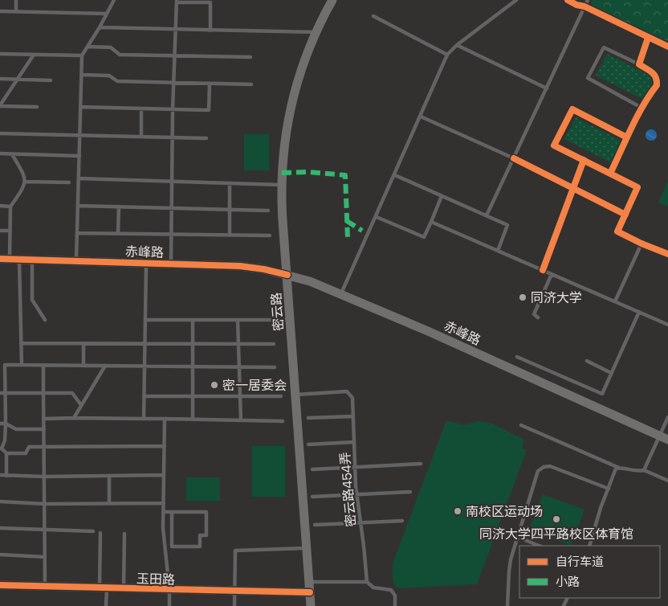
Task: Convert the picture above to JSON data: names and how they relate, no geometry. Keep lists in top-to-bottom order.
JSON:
{
  "streets": {
    "street": ["赤峰路", "密云路", "玉田路"],
    "lane": ["密云路454弄"]
  },
  "crossings": [
    ["赤峰路", "密云路"],
    ["密云路", "密云路454弄"],
    ["密云路", "玉田路"]
  ],
  "places": [
    "同济大学",
    "密一居委会",
    "南校区运动场",
    "同济大学四平路校区体育馆"
  ],
  "legend": ["自行车道", "小路"]
}
